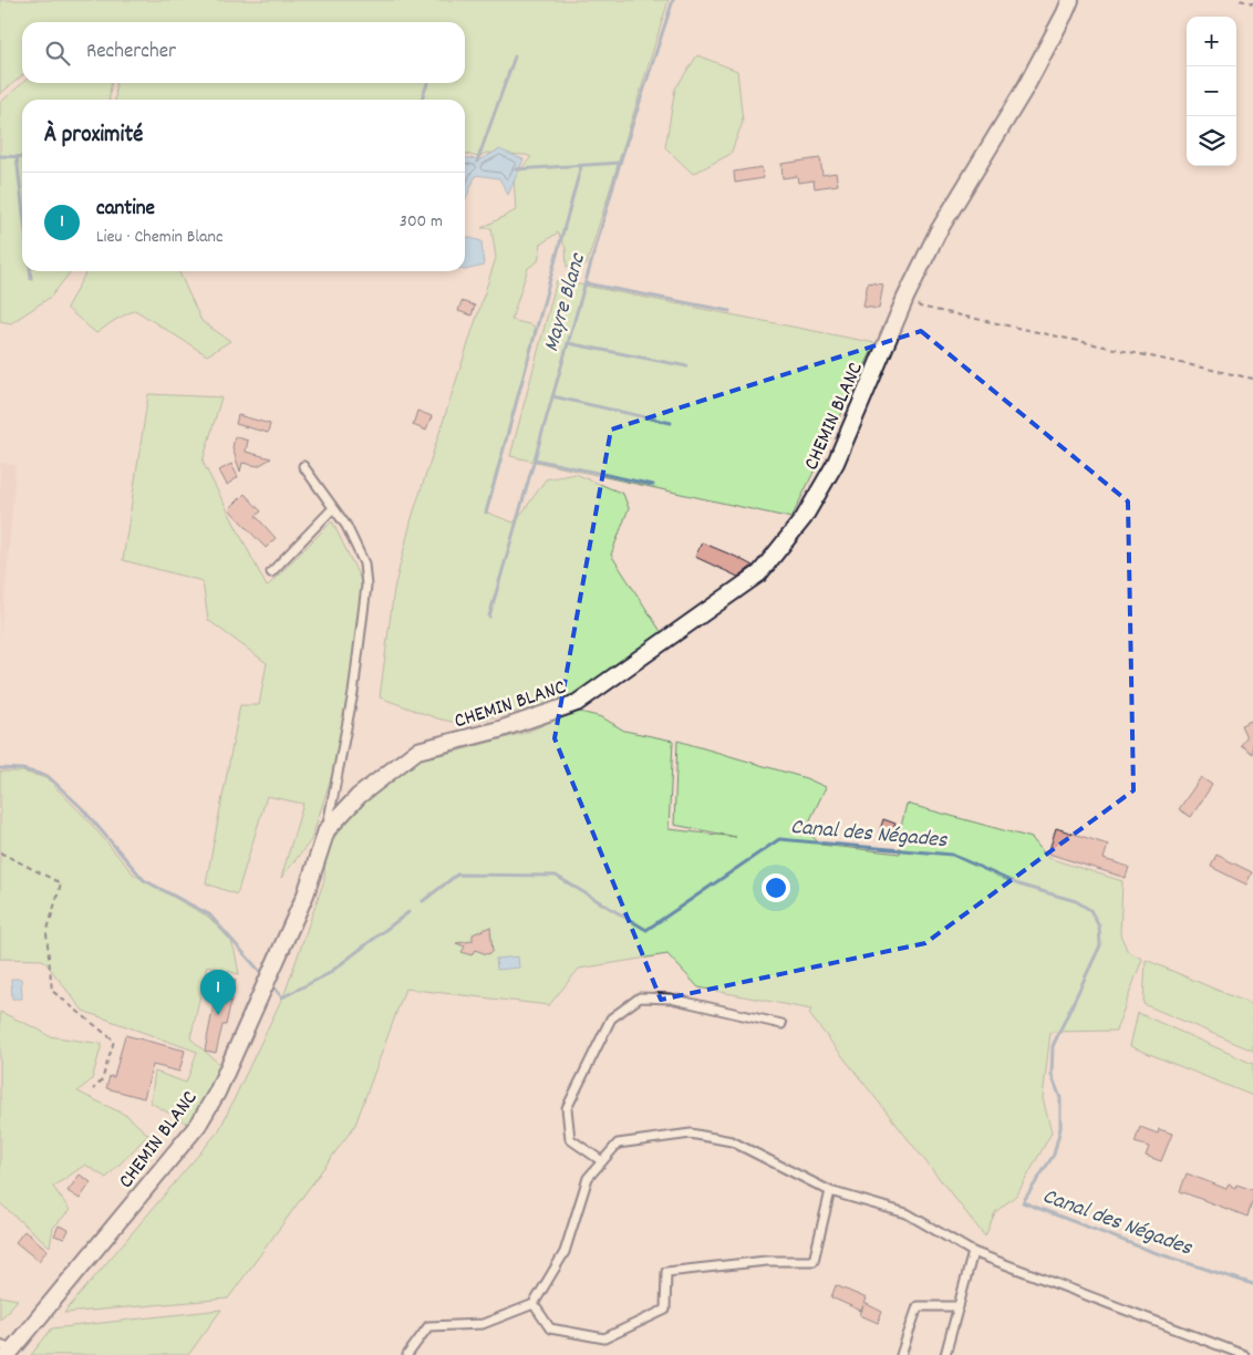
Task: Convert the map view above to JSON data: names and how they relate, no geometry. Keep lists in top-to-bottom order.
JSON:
{
  "streets": {
    "street": ["CHEMIN BLANC"]
  },
  "water": ["Mayre Blanc", "Canal des Négades"],
  "page": {
    "map_buttons": ["+", "−"],
    "search": "Rechercher",
    "heading": "À proximité",
    "list": [
      {
        "mark": "1",
        "name": "cantine",
        "note": "Lieu · Chemin Blanc",
        "value": "300 m"
      }
    ],
    "pins": "1"
  }
}
